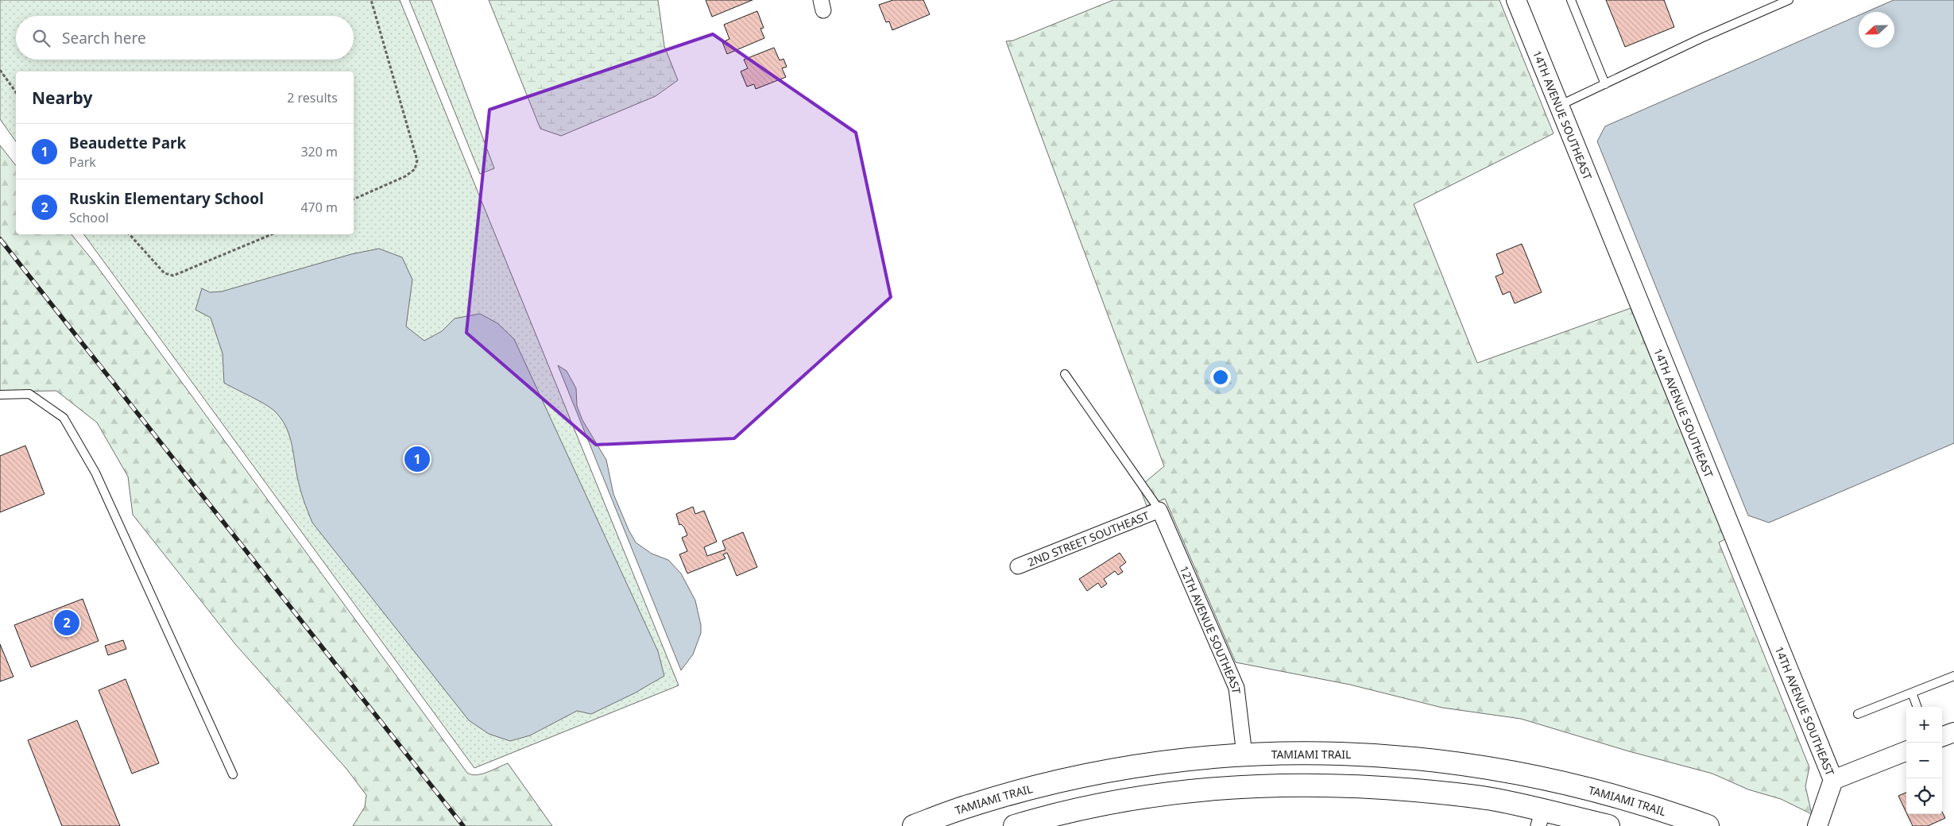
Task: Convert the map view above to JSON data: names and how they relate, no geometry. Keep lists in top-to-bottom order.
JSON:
{
  "streets": {
    "main road": ["TAMIAMI TRAIL"],
    "street": ["14TH AVENUE SOUTHEAST", "2ND STREET SOUTHEAST", "12TH AVENUE SOUTHEAST"]
  },
  "crossings": [
    ["2ND STREET SOUTHEAST", "12TH AVENUE SOUTHEAST"],
    ["12TH AVENUE SOUTHEAST", "TAMIAMI TRAIL"]
  ],
  "north": "left",
  "page": {
    "search": "Search here",
    "heading": ["Nearby", "2 results"],
    "list": [
      {
        "mark": "1",
        "name": "Beaudette Park",
        "note": "Park",
        "value": "320 m"
      },
      {
        "mark": "2",
        "name": "Ruskin Elementary School",
        "note": "School",
        "value": "470 m"
      }
    ],
    "pins": ["1", "2"],
    "map_buttons": ["+", "−"]
  }
}
